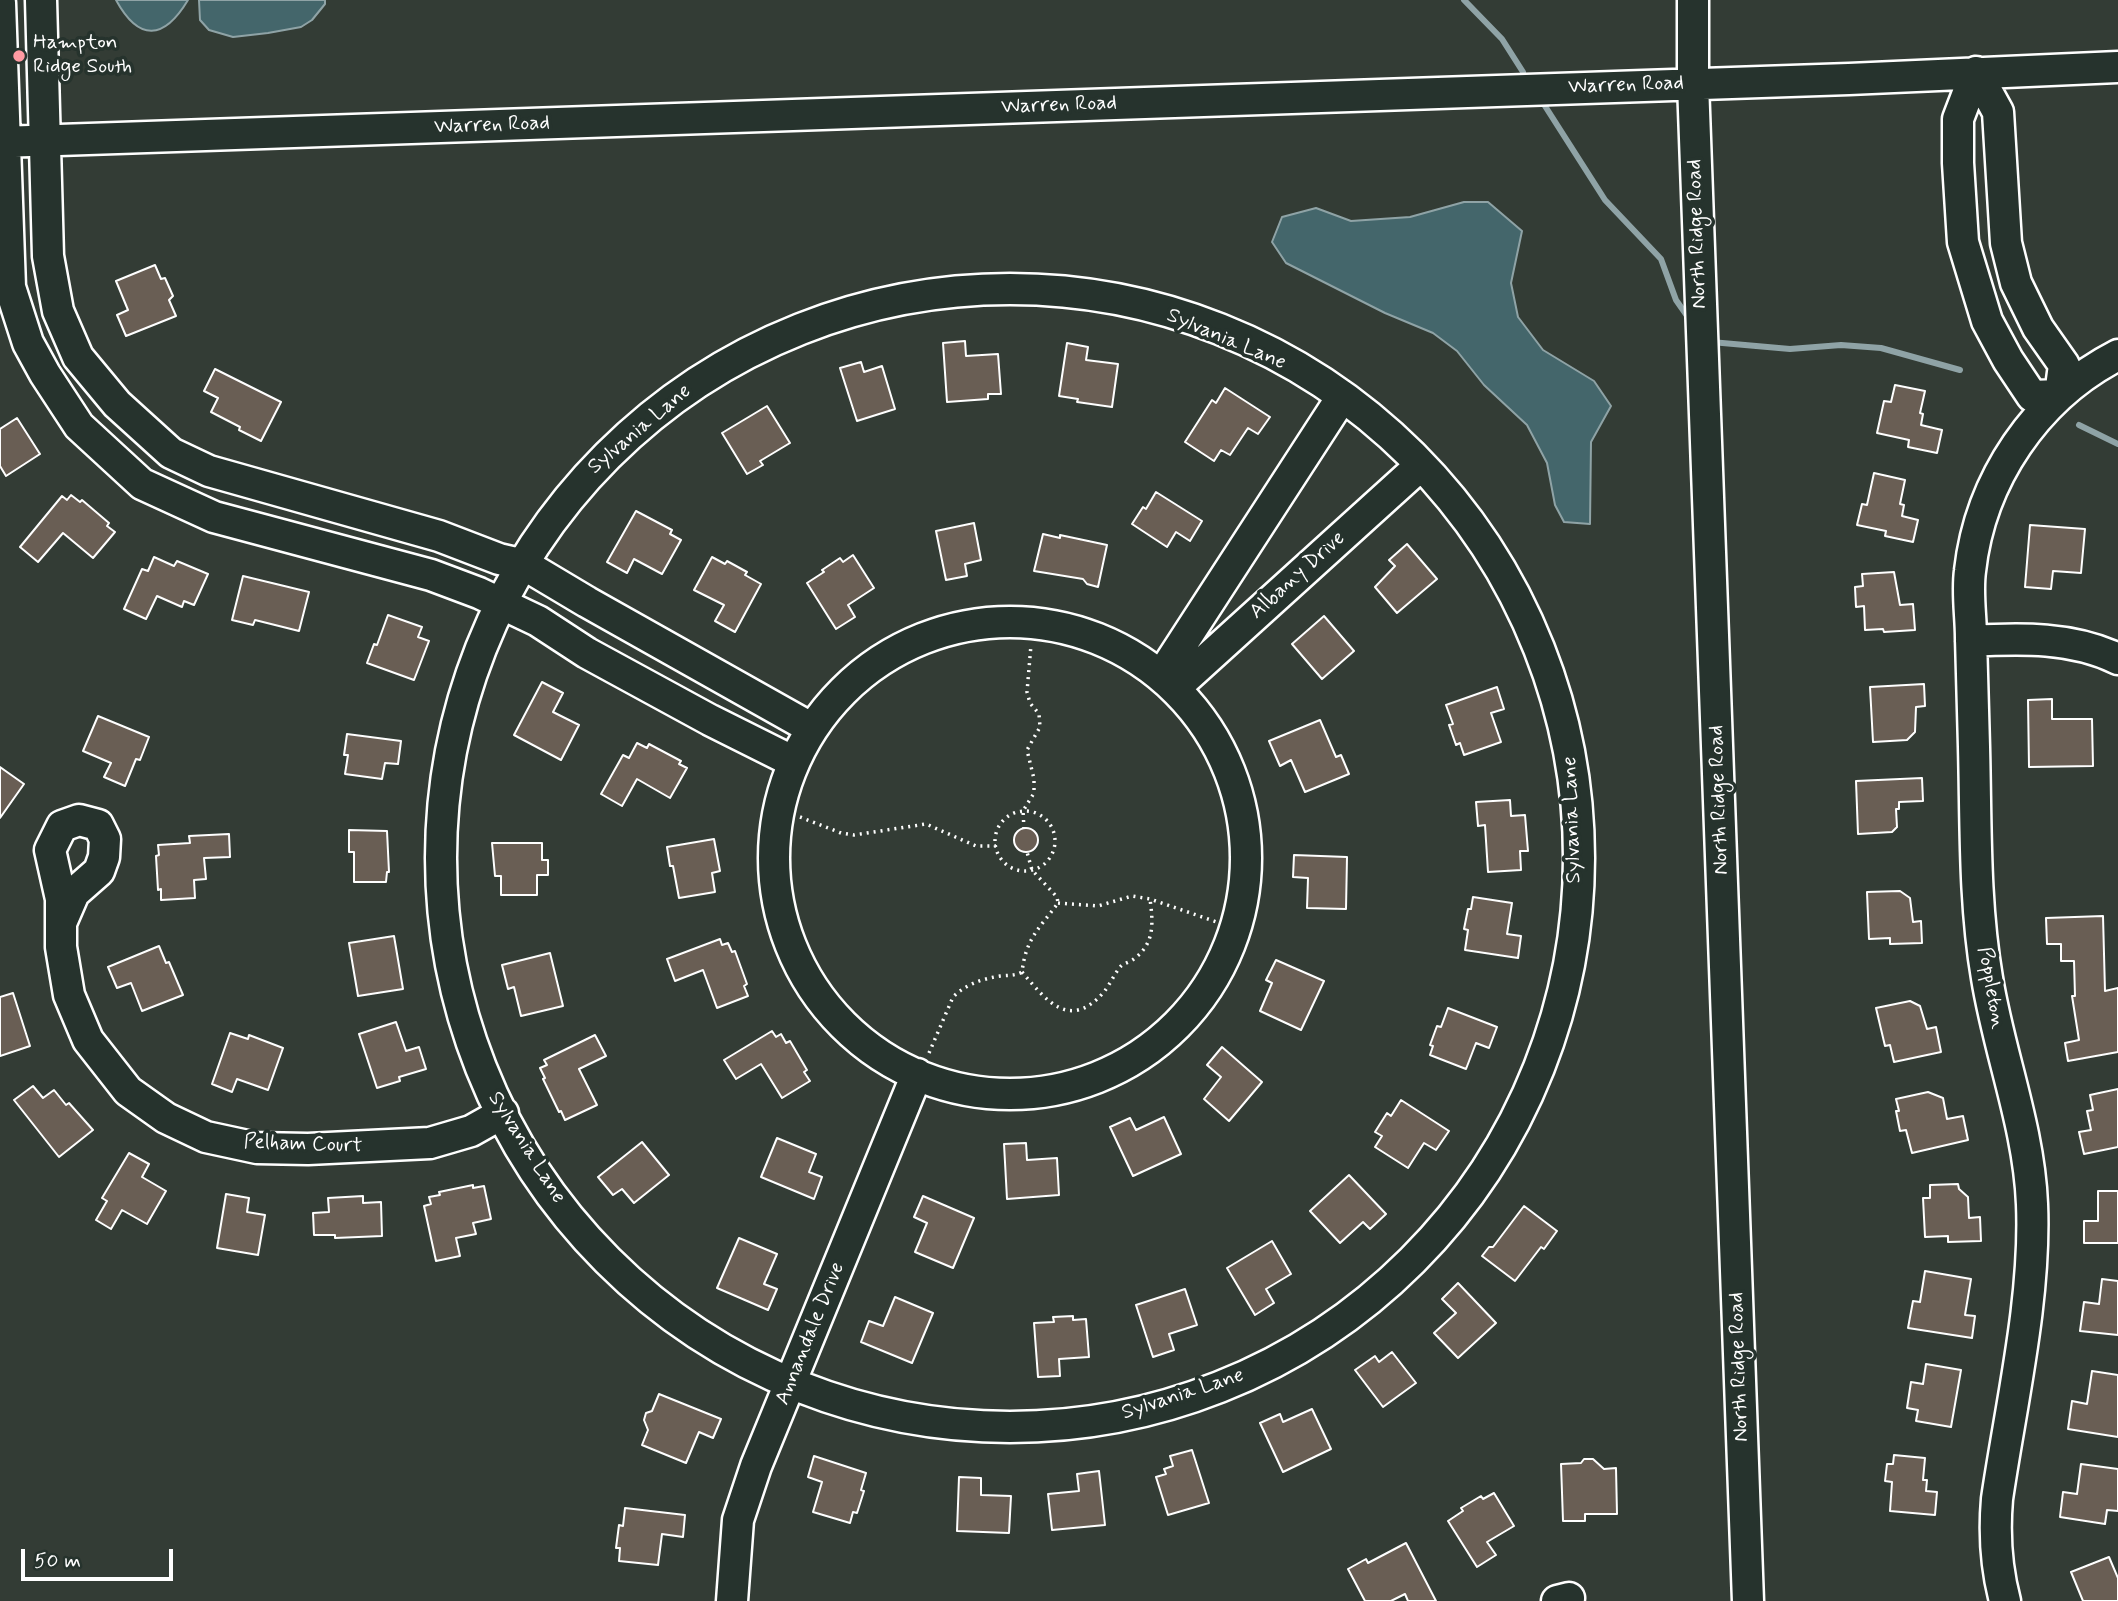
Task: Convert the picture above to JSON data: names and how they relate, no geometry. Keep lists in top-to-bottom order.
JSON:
{
  "streets": {
    "street": [
      "Warren Road",
      "North Ridge Road",
      "Sylvania Lane",
      "Albany Drive",
      "Poppleton",
      "Pelham Court",
      "Annandale Drive"
    ]
  },
  "crossings": [
    ["Warren Road", "North Ridge Road"],
    ["Sylvania Lane", "Albany Drive"],
    ["Sylvania Lane", "Pelham Court"],
    ["Sylvania Lane", "Annandale Drive"]
  ],
  "places": ["Hampton Ridge South"],
  "scale_bar": "50 m"
}
